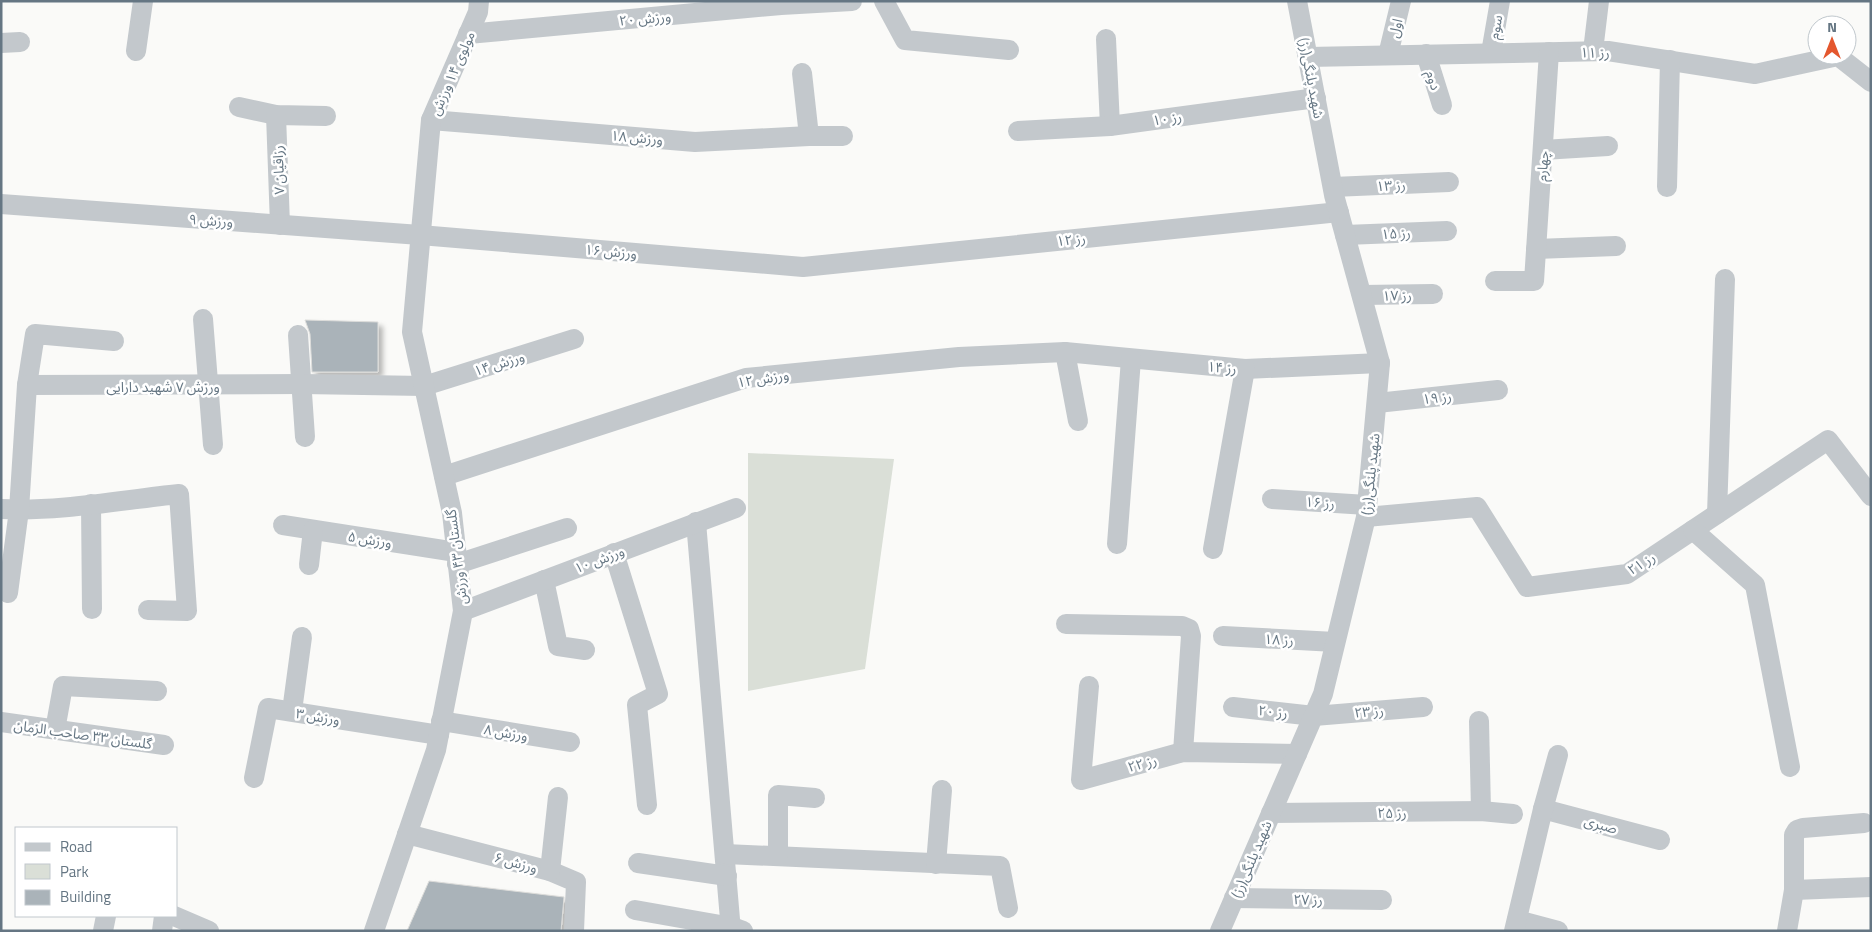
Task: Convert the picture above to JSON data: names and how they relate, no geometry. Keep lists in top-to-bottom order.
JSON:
{
  "streets": {
    "street": [
      "ورزش ۲۰",
      "سوم",
      "اول",
      "رز ۱۱",
      "مولوی ۱۴ ورزش",
      "شهید پلنگی(رز)",
      "دوم",
      "رز ۱۰",
      "ورزش ۱۸",
      "چهارم",
      "رزاقیان ۷",
      "رز ۱۳",
      "ورزش ۹",
      "رز ۱۵",
      "رز ۱۲",
      "ورزش ۱۶",
      "رز ۱۷",
      "ورزش ۱۴",
      "رز ۱۴",
      "ورزش ۱۲",
      "ورزش ۷ شهید دارایی",
      "رز ۱۹",
      "رز ۱۶",
      "ورزش ۵",
      "گلستان ۴۳ ورزش",
      "ورزش ۱۰",
      "رز ۲۱",
      "رز ۱۸",
      "رز ۲۰",
      "رز ۲۳",
      "ورزش ۳",
      "ورزش ۸",
      "گلستان ۳۳ صاحب الزمان",
      "رز ۲۲",
      "رز ۲۵",
      "صبری",
      "ورزش ۶",
      "رز ۲۷"
    ]
  },
  "crossings": [
    ["ورزش ۲۰", "مولوی ۱۴ ورزش"],
    ["سوم", "رز ۱۱"],
    ["اول", "رز ۱۱"],
    ["رز ۱۱", "شهید پلنگی(رز)"],
    ["رز ۱۱", "دوم"],
    ["رز ۱۱", "چهارم"],
    ["مولوی ۱۴ ورزش", "ورزش ۱۸"],
    ["مولوی ۱۴ ورزش", "ورزش ۹"],
    ["مولوی ۱۴ ورزش", "ورزش ۱۶"],
    ["مولوی ۱۴ ورزش", "گلستان ۴۳ ورزش"],
    ["شهید پلنگی(رز)", "رز ۱۰"],
    ["شهید پلنگی(رز)", "رز ۱۳"],
    ["شهید پلنگی(رز)", "رز ۱۵"],
    ["شهید پلنگی(رز)", "رز ۱۲"],
    ["شهید پلنگی(رز)", "رز ۱۷"],
    ["شهید پلنگی(رز)", "رز ۱۴"],
    ["شهید پلنگی(رز)", "رز ۱۹"],
    ["شهید پلنگی(رز)", "رز ۱۶"],
    ["شهید پلنگی(رز)", "رز ۲۱"],
    ["شهید پلنگی(رز)", "رز ۱۸"],
    ["شهید پلنگی(رز)", "رز ۲۰"],
    ["شهید پلنگی(رز)", "رز ۲۳"],
    ["شهید پلنگی(رز)", "رز ۲۲"],
    ["شهید پلنگی(رز)", "رز ۲۵"],
    ["شهید پلنگی(رز)", "رز ۲۷"],
    ["رزاقیان ۷", "ورزش ۹"],
    ["ورزش ۹", "ورزش ۱۶"],
    ["ورزش ۹", "گلستان ۴۳ ورزش"],
    ["رز ۱۲", "ورزش ۱۶"],
    ["ورزش ۱۶", "گلستان ۴۳ ورزش"],
    ["ورزش ۱۴", "ورزش ۷ شهید دارایی"],
    ["ورزش ۱۴", "گلستان ۴۳ ورزش"],
    ["رز ۱۴", "ورزش ۱۲"],
    ["ورزش ۱۲", "گلستان ۴۳ ورزش"],
    ["ورزش ۷ شهید دارایی", "گلستان ۴۳ ورزش"],
    ["رز ۱۶", "رز ۲۱"],
    ["ورزش ۵", "گلستان ۴۳ ورزش"],
    ["گلستان ۴۳ ورزش", "ورزش ۱۰"],
    ["گلستان ۴۳ ورزش", "ورزش ۳"],
    ["گلستان ۴۳ ورزش", "ورزش ۸"],
    ["گلستان ۴۳ ورزش", "ورزش ۶"],
    ["رز ۲۰", "رز ۲۳"],
    ["ورزش ۳", "ورزش ۸"]
  ],
  "legend": ["Road", "Park", "Building"],
  "north": "top"
}
